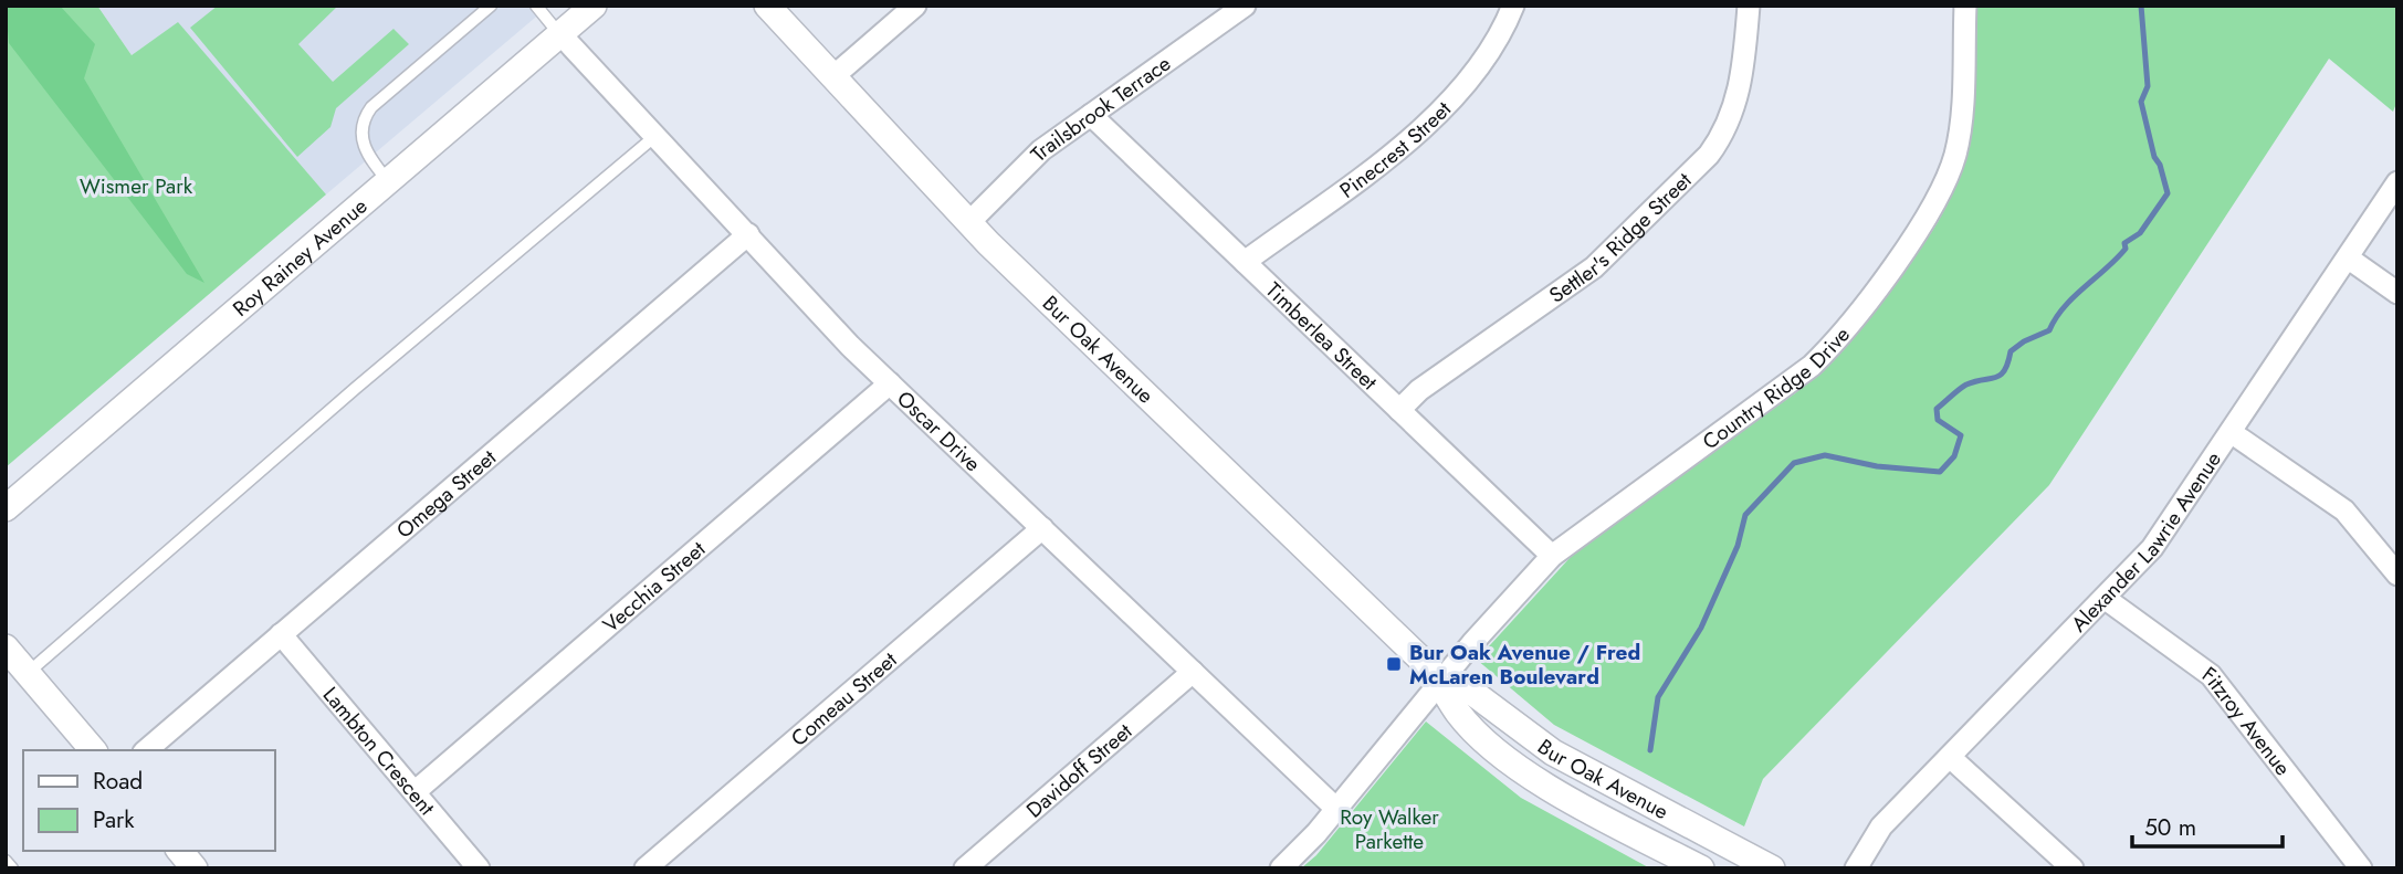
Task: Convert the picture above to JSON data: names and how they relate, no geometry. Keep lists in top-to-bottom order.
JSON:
{
  "streets": {
    "street": [
      "Trailsbrook Terrace",
      "Pinecrest Street",
      "Settler's Ridge Street",
      "Roy Rainey Avenue",
      "Timberlea Street",
      "Bur Oak Avenue",
      "Country Ridge Drive",
      "Oscar Drive",
      "Omega Street",
      "Alexander Lawrie Avenue",
      "Vecchia Street",
      "Comeau Street",
      "Fitzroy Avenue",
      "Lambton Crescent",
      "Davidoff Street"
    ]
  },
  "crossings": [
    ["Trailsbrook Terrace", "Timberlea Street"],
    ["Trailsbrook Terrace", "Bur Oak Avenue"],
    ["Pinecrest Street", "Timberlea Street"],
    ["Settler's Ridge Street", "Timberlea Street"],
    ["Roy Rainey Avenue", "Oscar Drive"],
    ["Timberlea Street", "Country Ridge Drive"],
    ["Bur Oak Avenue", "Country Ridge Drive"],
    ["Country Ridge Drive", "Oscar Drive"],
    ["Oscar Drive", "Omega Street"],
    ["Oscar Drive", "Vecchia Street"],
    ["Oscar Drive", "Comeau Street"],
    ["Oscar Drive", "Davidoff Street"],
    ["Omega Street", "Lambton Crescent"],
    ["Alexander Lawrie Avenue", "Fitzroy Avenue"],
    ["Vecchia Street", "Lambton Crescent"]
  ],
  "parks": ["Wismer Park", "Roy Walker Parkette"],
  "places": {
    "transit": ["Bur Oak Avenue / Fred McLaren Boulevard"]
  },
  "legend": ["Road", "Park"],
  "scale_bar": "50 m"
}
